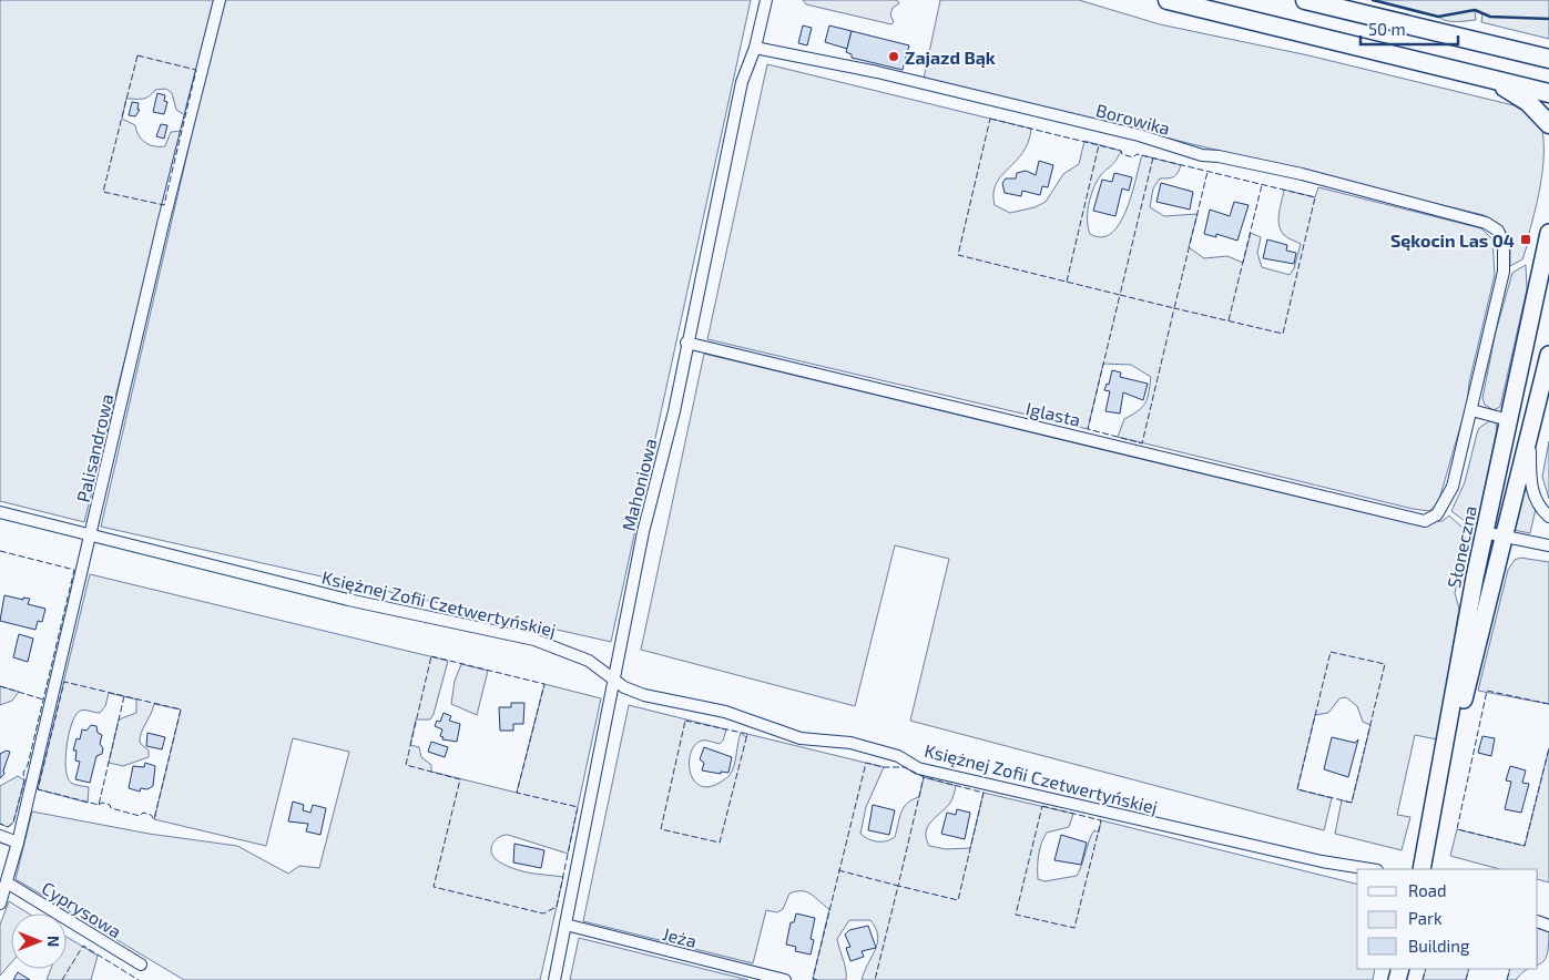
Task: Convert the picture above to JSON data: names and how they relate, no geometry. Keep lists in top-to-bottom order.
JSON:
{
  "streets": {
    "main road": ["Słoneczna"],
    "street": [
      "Borowika",
      "Iglasta",
      "Palisandrowa",
      "Mahoniowa",
      "Księżnej Zofii Czetwertyńskiej",
      "Cyprysowa",
      "Jeża"
    ]
  },
  "crossings": [
    ["Borowika", "Iglasta"],
    ["Borowika", "Mahoniowa"],
    ["Iglasta", "Mahoniowa"],
    ["Palisandrowa", "Księżnej Zofii Czetwertyńskiej"],
    ["Palisandrowa", "Cyprysowa"],
    ["Mahoniowa", "Księżnej Zofii Czetwertyńskiej"],
    ["Mahoniowa", "Jeża"]
  ],
  "places": {
    "other": ["Zajazd Bąk"],
    "transit": ["Sękocin Las 04"]
  },
  "legend": ["Road", "Park", "Building"],
  "scale_bar": "50 m",
  "north": "right"
}
